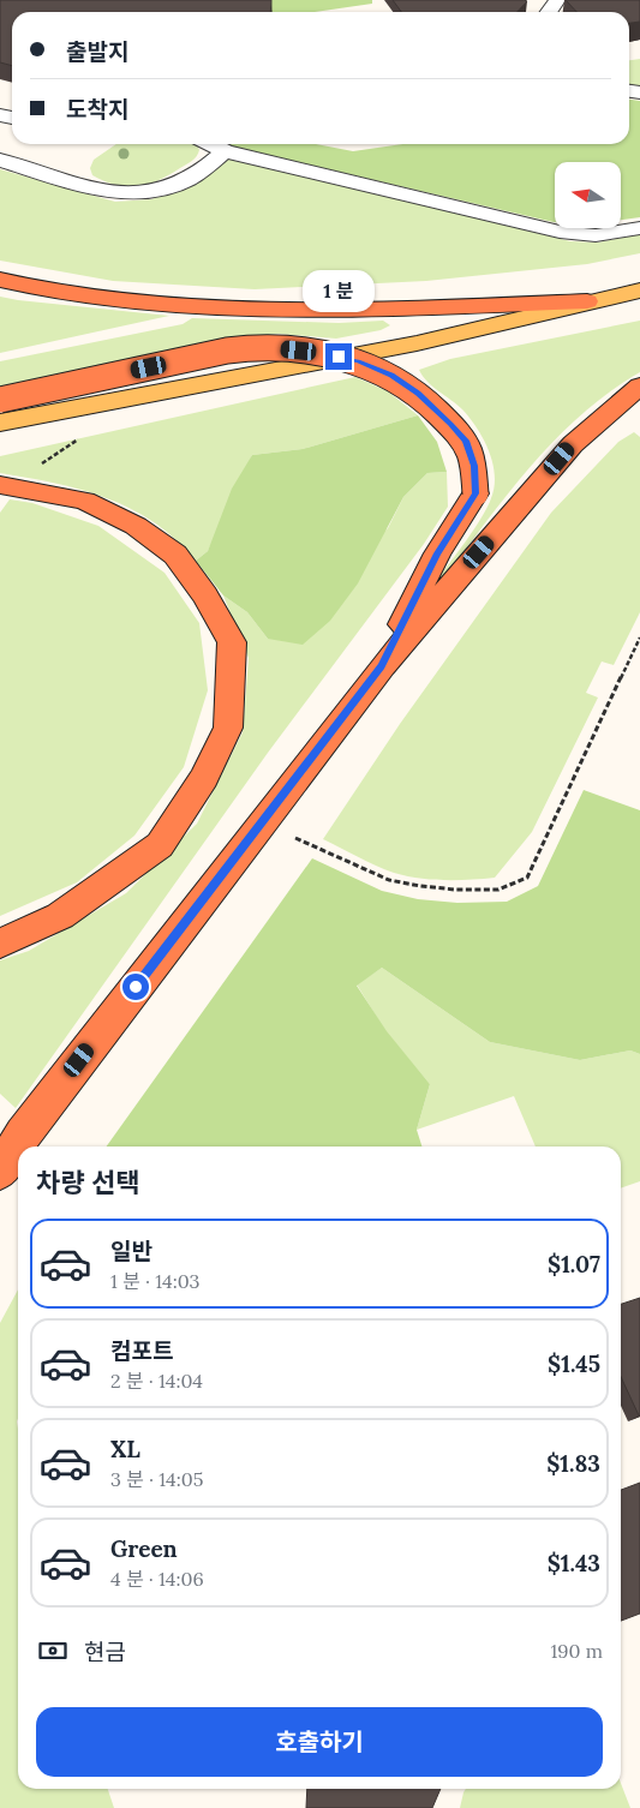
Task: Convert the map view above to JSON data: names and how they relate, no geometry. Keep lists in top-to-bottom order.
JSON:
{
  "north": "left",
  "page": {
    "banner": ["출발지", "도착지"],
    "bubble": "1 분",
    "heading": "차량 선택",
    "list": [
      {
        "name": "일반",
        "note": "1 분 · 14:03",
        "value": "$1.07"
      },
      {
        "name": "컴포트",
        "note": "2 분 · 14:04",
        "value": "$1.45"
      },
      {
        "name": "XL",
        "note": "3 분 · 14:05",
        "value": "$1.83"
      },
      {
        "name": "Green",
        "note": "4 분 · 14:06",
        "value": "$1.43"
      }
    ],
    "pay": ["현금", "190 m"],
    "buttons": "호출하기"
  }
}
